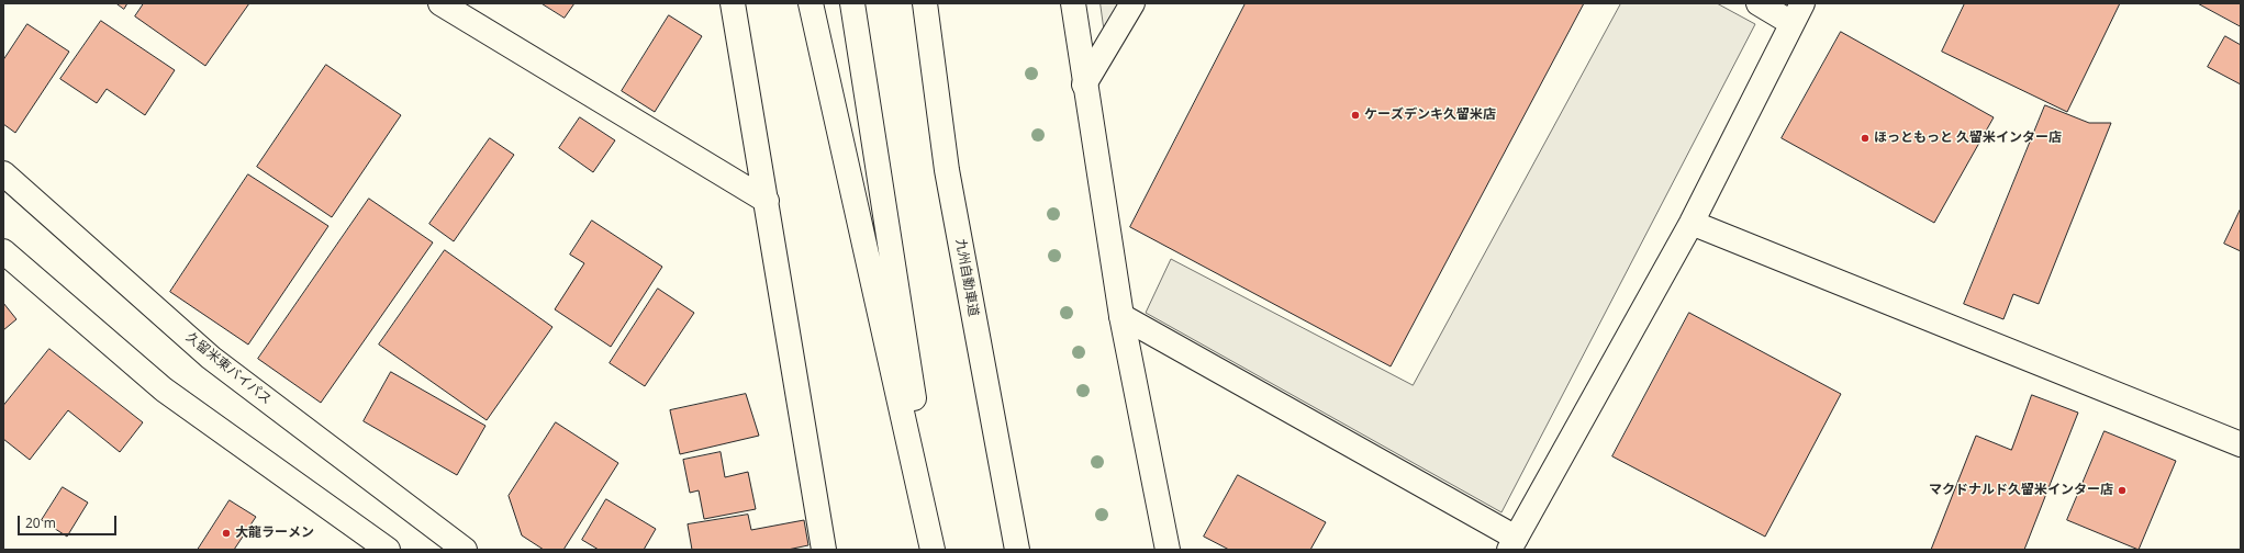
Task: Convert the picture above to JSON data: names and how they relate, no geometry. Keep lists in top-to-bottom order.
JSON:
{
  "streets": {
    "main road": ["九州自動車道", "久留米東バイパス"]
  },
  "places": [
    "ケーズデンキ久留米店",
    "ほっともっと 久留米インター店",
    "マクドナルド久留米インター店",
    "大龍ラーメン"
  ],
  "scale_bar": "20 m"
}
